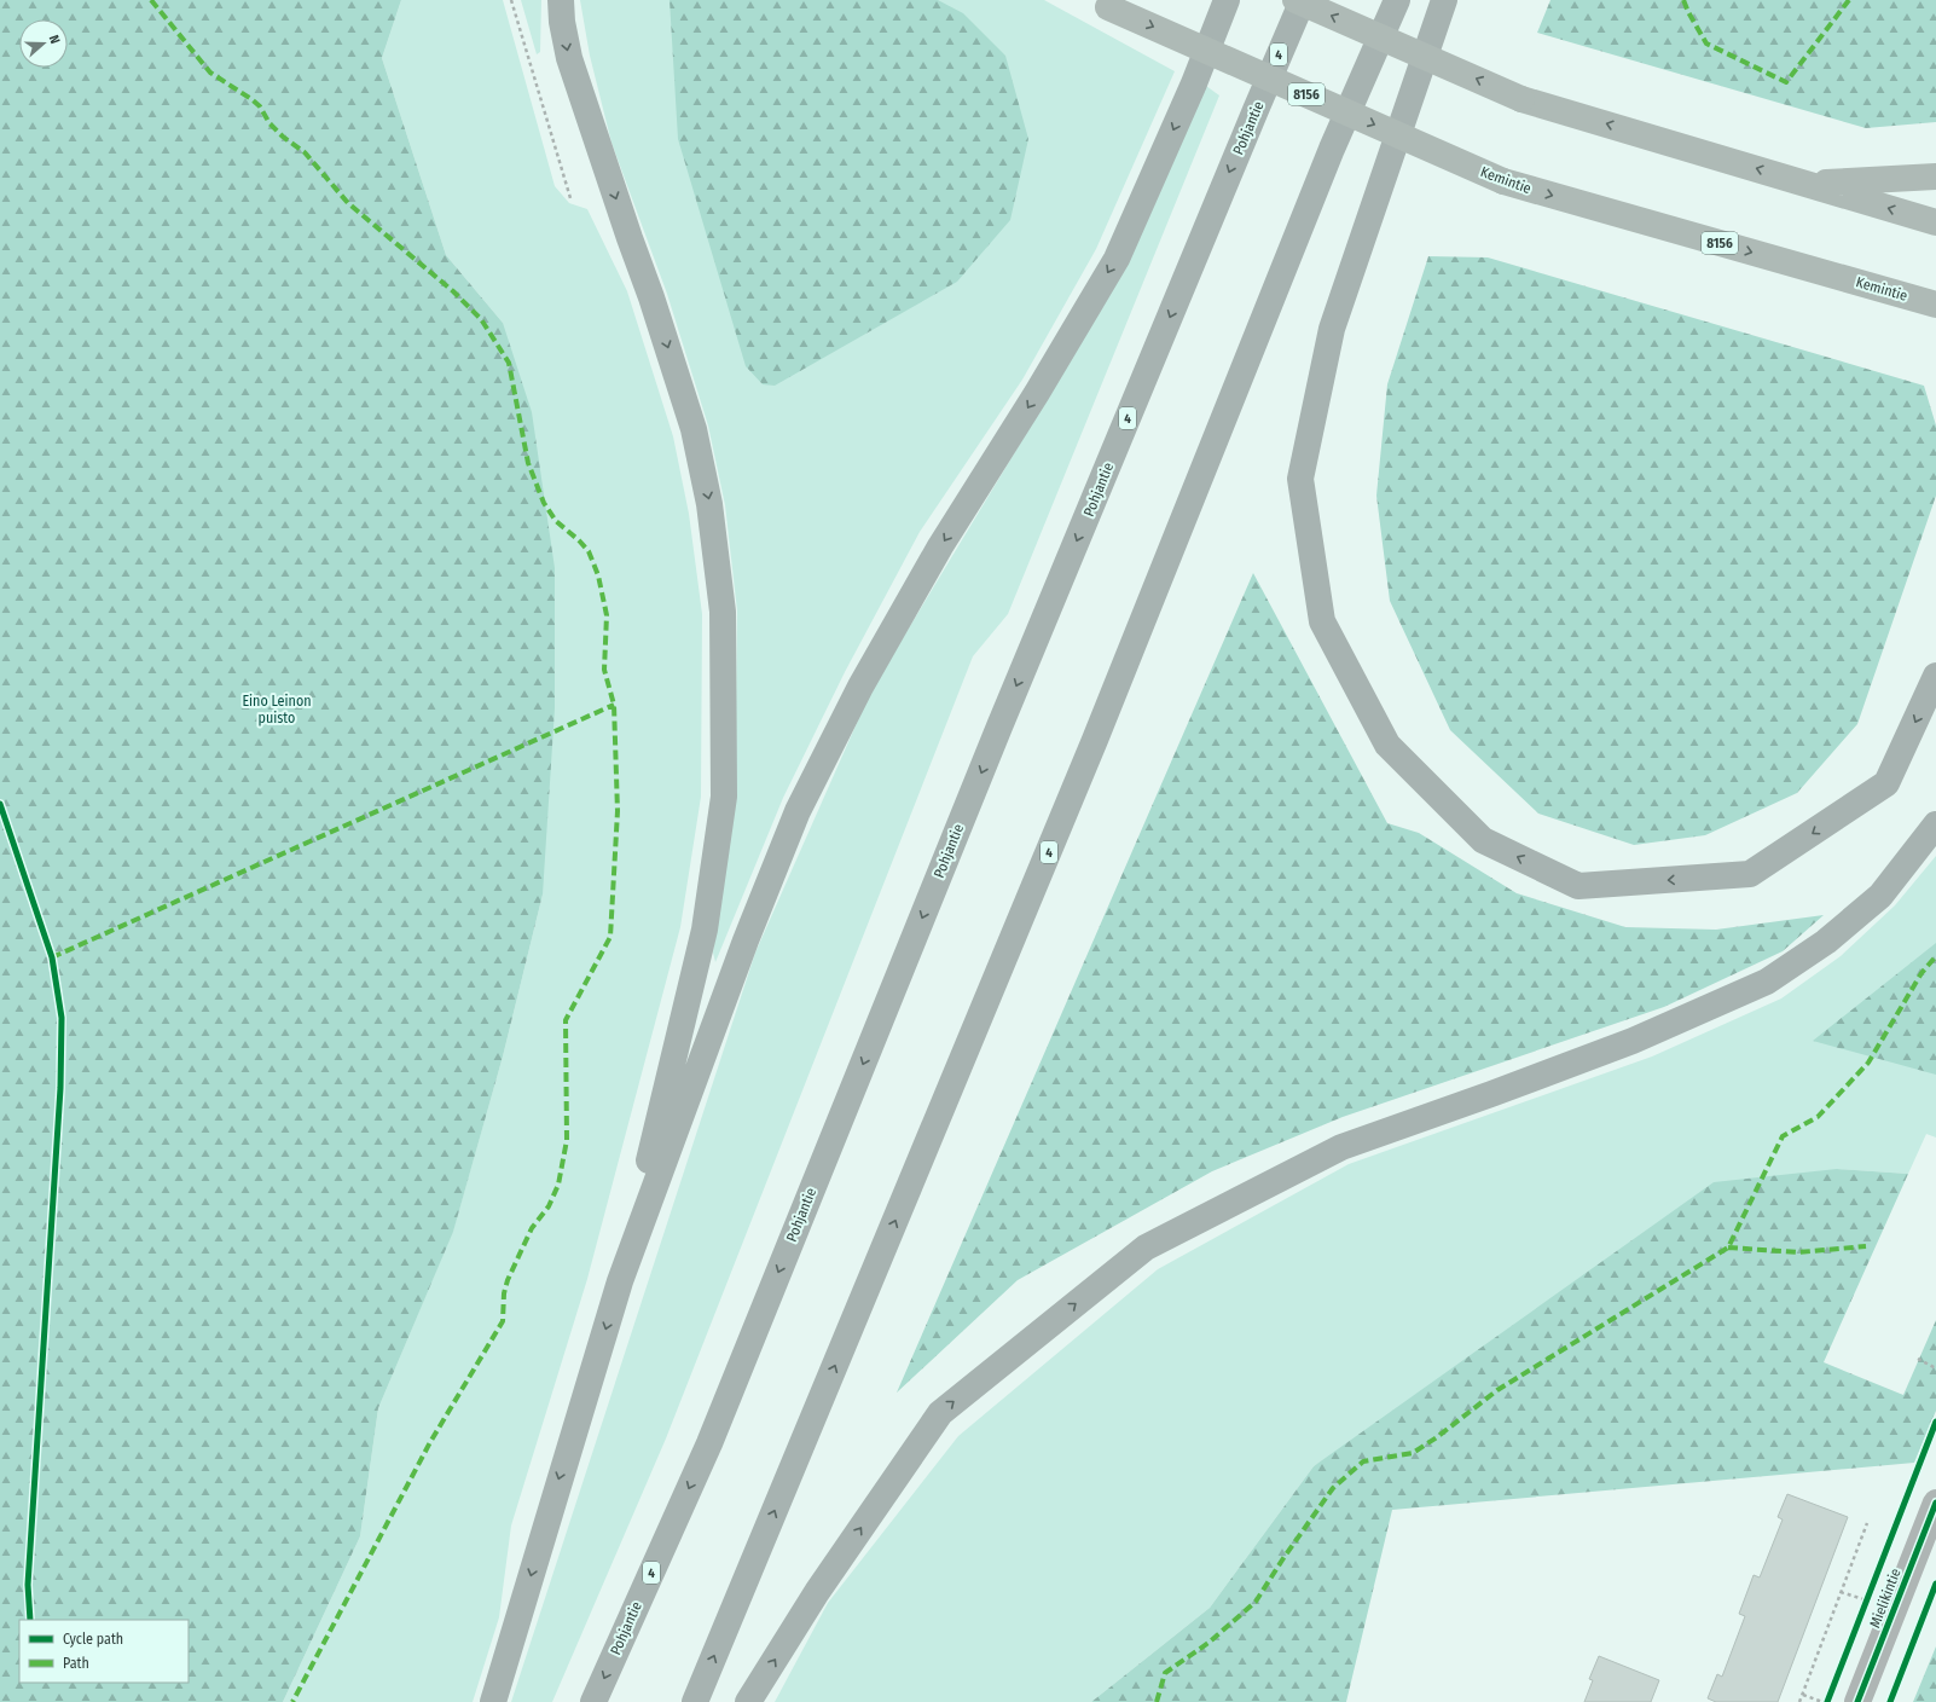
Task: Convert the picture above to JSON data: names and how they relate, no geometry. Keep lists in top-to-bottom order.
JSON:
{
  "streets": {
    "highway": ["4", "Pohjantie"],
    "main road": ["8156", "Kemintie"],
    "street": ["Mielikintie"]
  },
  "parks": ["Eino Leinon puisto"],
  "legend": ["Cycle path", "Path"],
  "north": "right"
}
